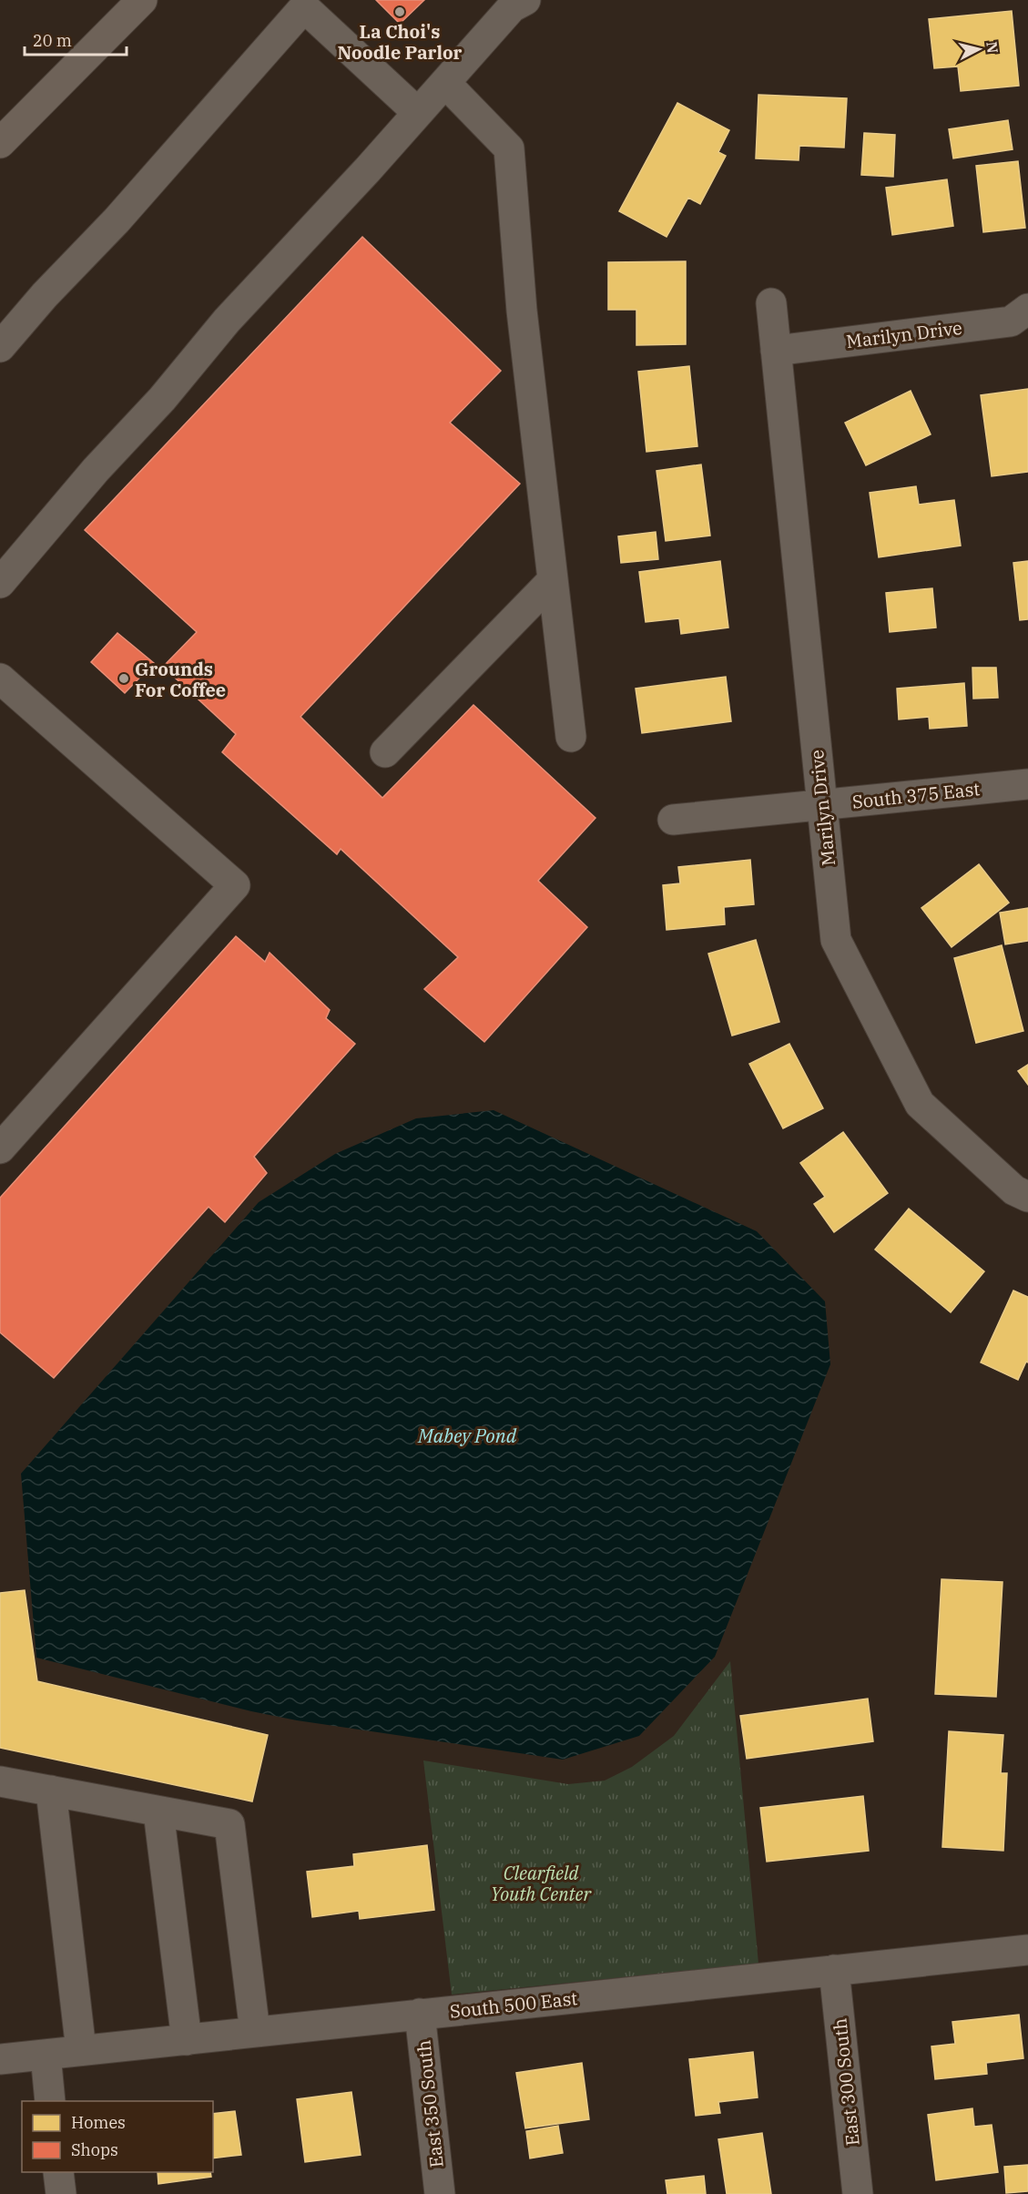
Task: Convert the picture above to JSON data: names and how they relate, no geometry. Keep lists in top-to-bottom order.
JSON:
{
  "streets": {
    "street": [
      "Marilyn Drive",
      "South 375 East",
      "South 500 East",
      "East 300 South",
      "East 350 South"
    ]
  },
  "crossings": [
    ["Marilyn Drive", "South 375 East"],
    ["South 500 East", "East 300 South"],
    ["South 500 East", "East 350 South"]
  ],
  "water": ["Mabey Pond"],
  "parks": ["Clearfield Youth Center"],
  "places": ["La Choi's Noodle Parlor", "Grounds For Coffee"],
  "legend": ["Homes", "Shops"],
  "scale_bar": "20 m",
  "north": "right"
}
